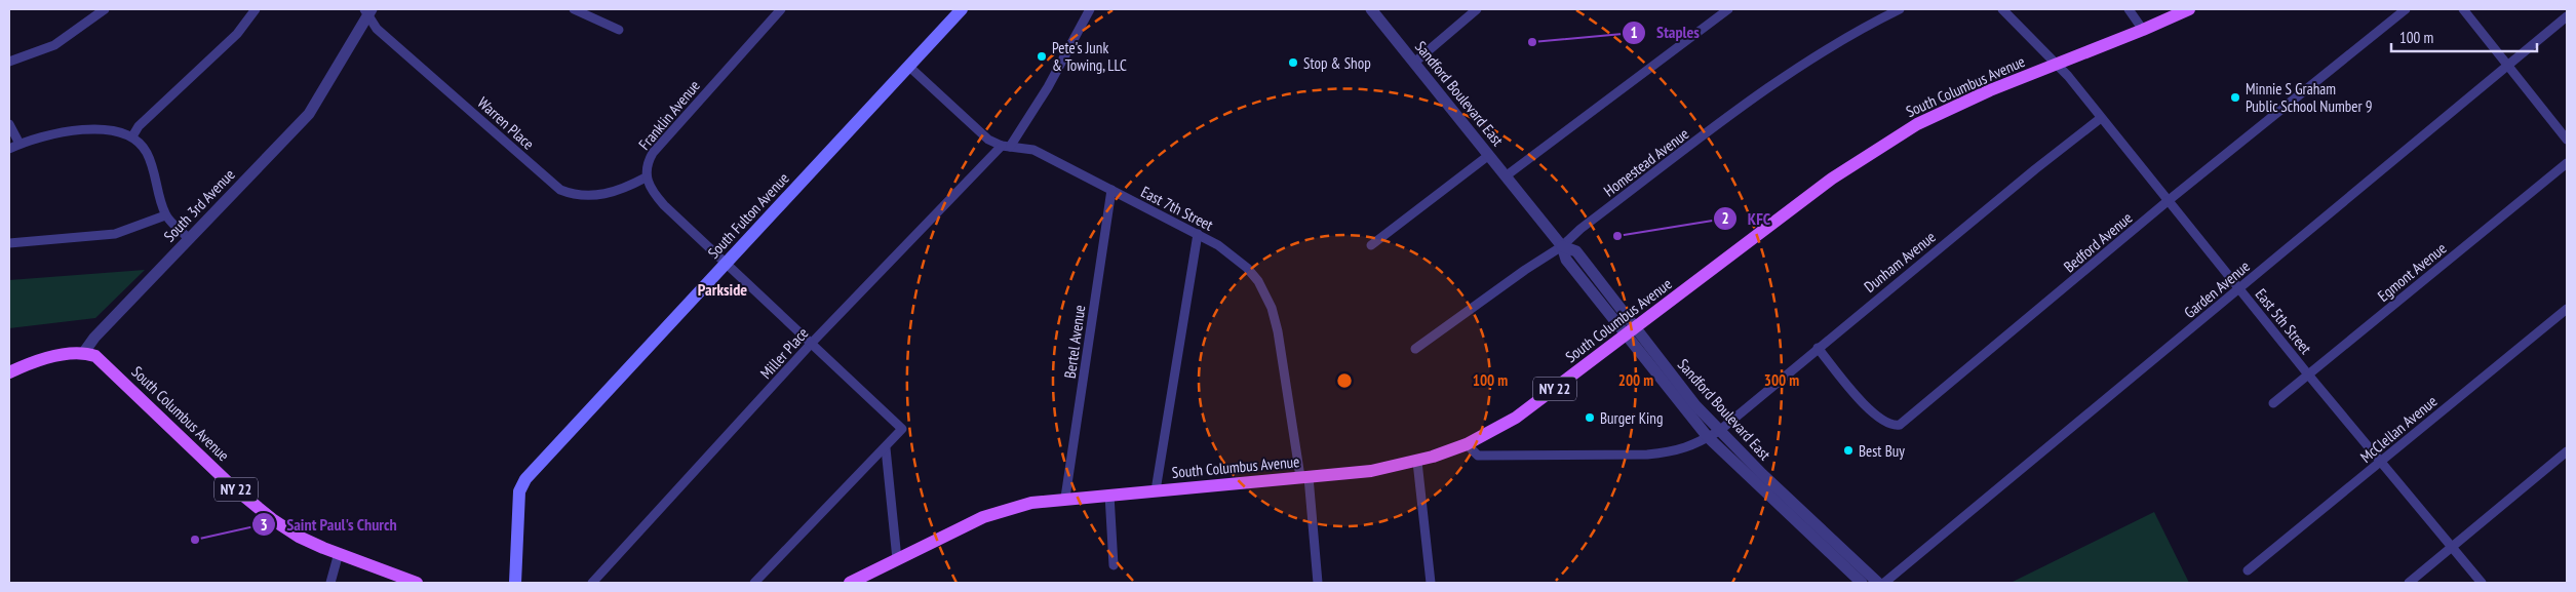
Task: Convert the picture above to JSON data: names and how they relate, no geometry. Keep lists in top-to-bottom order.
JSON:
{
  "streets": {
    "main road": ["South Columbus Avenue", "South Fulton Avenue", "NY 22"],
    "street": [
      "Sandford Boulevard East",
      "Franklin Avenue",
      "Warren Place",
      "Homestead Avenue",
      "South 3rd Avenue",
      "East 7th Street",
      "Bedford Avenue",
      "Dunham Avenue",
      "Egmont Avenue",
      "Garden Avenue",
      "East 5th Street",
      "Bertel Avenue",
      "Miller Place",
      "McClellan Avenue"
    ]
  },
  "crossings": [
    ["South Columbus Avenue", "Sandford Boulevard East"],
    ["South Columbus Avenue", "South 3rd Avenue"],
    ["South Columbus Avenue", "East 7th Street"],
    ["South Columbus Avenue", "Dunham Avenue"],
    ["South Columbus Avenue", "East 5th Street"],
    ["South Columbus Avenue", "Bertel Avenue"],
    ["Sandford Boulevard East", "Homestead Avenue"],
    ["Sandford Boulevard East", "Dunham Avenue"],
    ["Franklin Avenue", "Warren Place"],
    ["Warren Place", "South 3rd Avenue"],
    ["East 7th Street", "South Fulton Avenue"],
    ["East 7th Street", "Bertel Avenue"],
    ["East 7th Street", "Miller Place"],
    ["Bedford Avenue", "Dunham Avenue"],
    ["Bedford Avenue", "East 5th Street"],
    ["Dunham Avenue", "East 5th Street"],
    ["Egmont Avenue", "East 5th Street"],
    ["Garden Avenue", "East 5th Street"],
    ["East 5th Street", "McClellan Avenue"]
  ],
  "districts": ["Parkside"],
  "places": [
    "Staples",
    "Pete's Junk & Towing, LLC",
    "Stop & Shop",
    "Minnie S Graham Public School Number 9",
    "KFC",
    "Burger King",
    "Best Buy",
    "Saint Paul's Church"
  ],
  "scale_bar": "100 m",
  "rings": ["100 m", "200 m", "300 m"]
}
